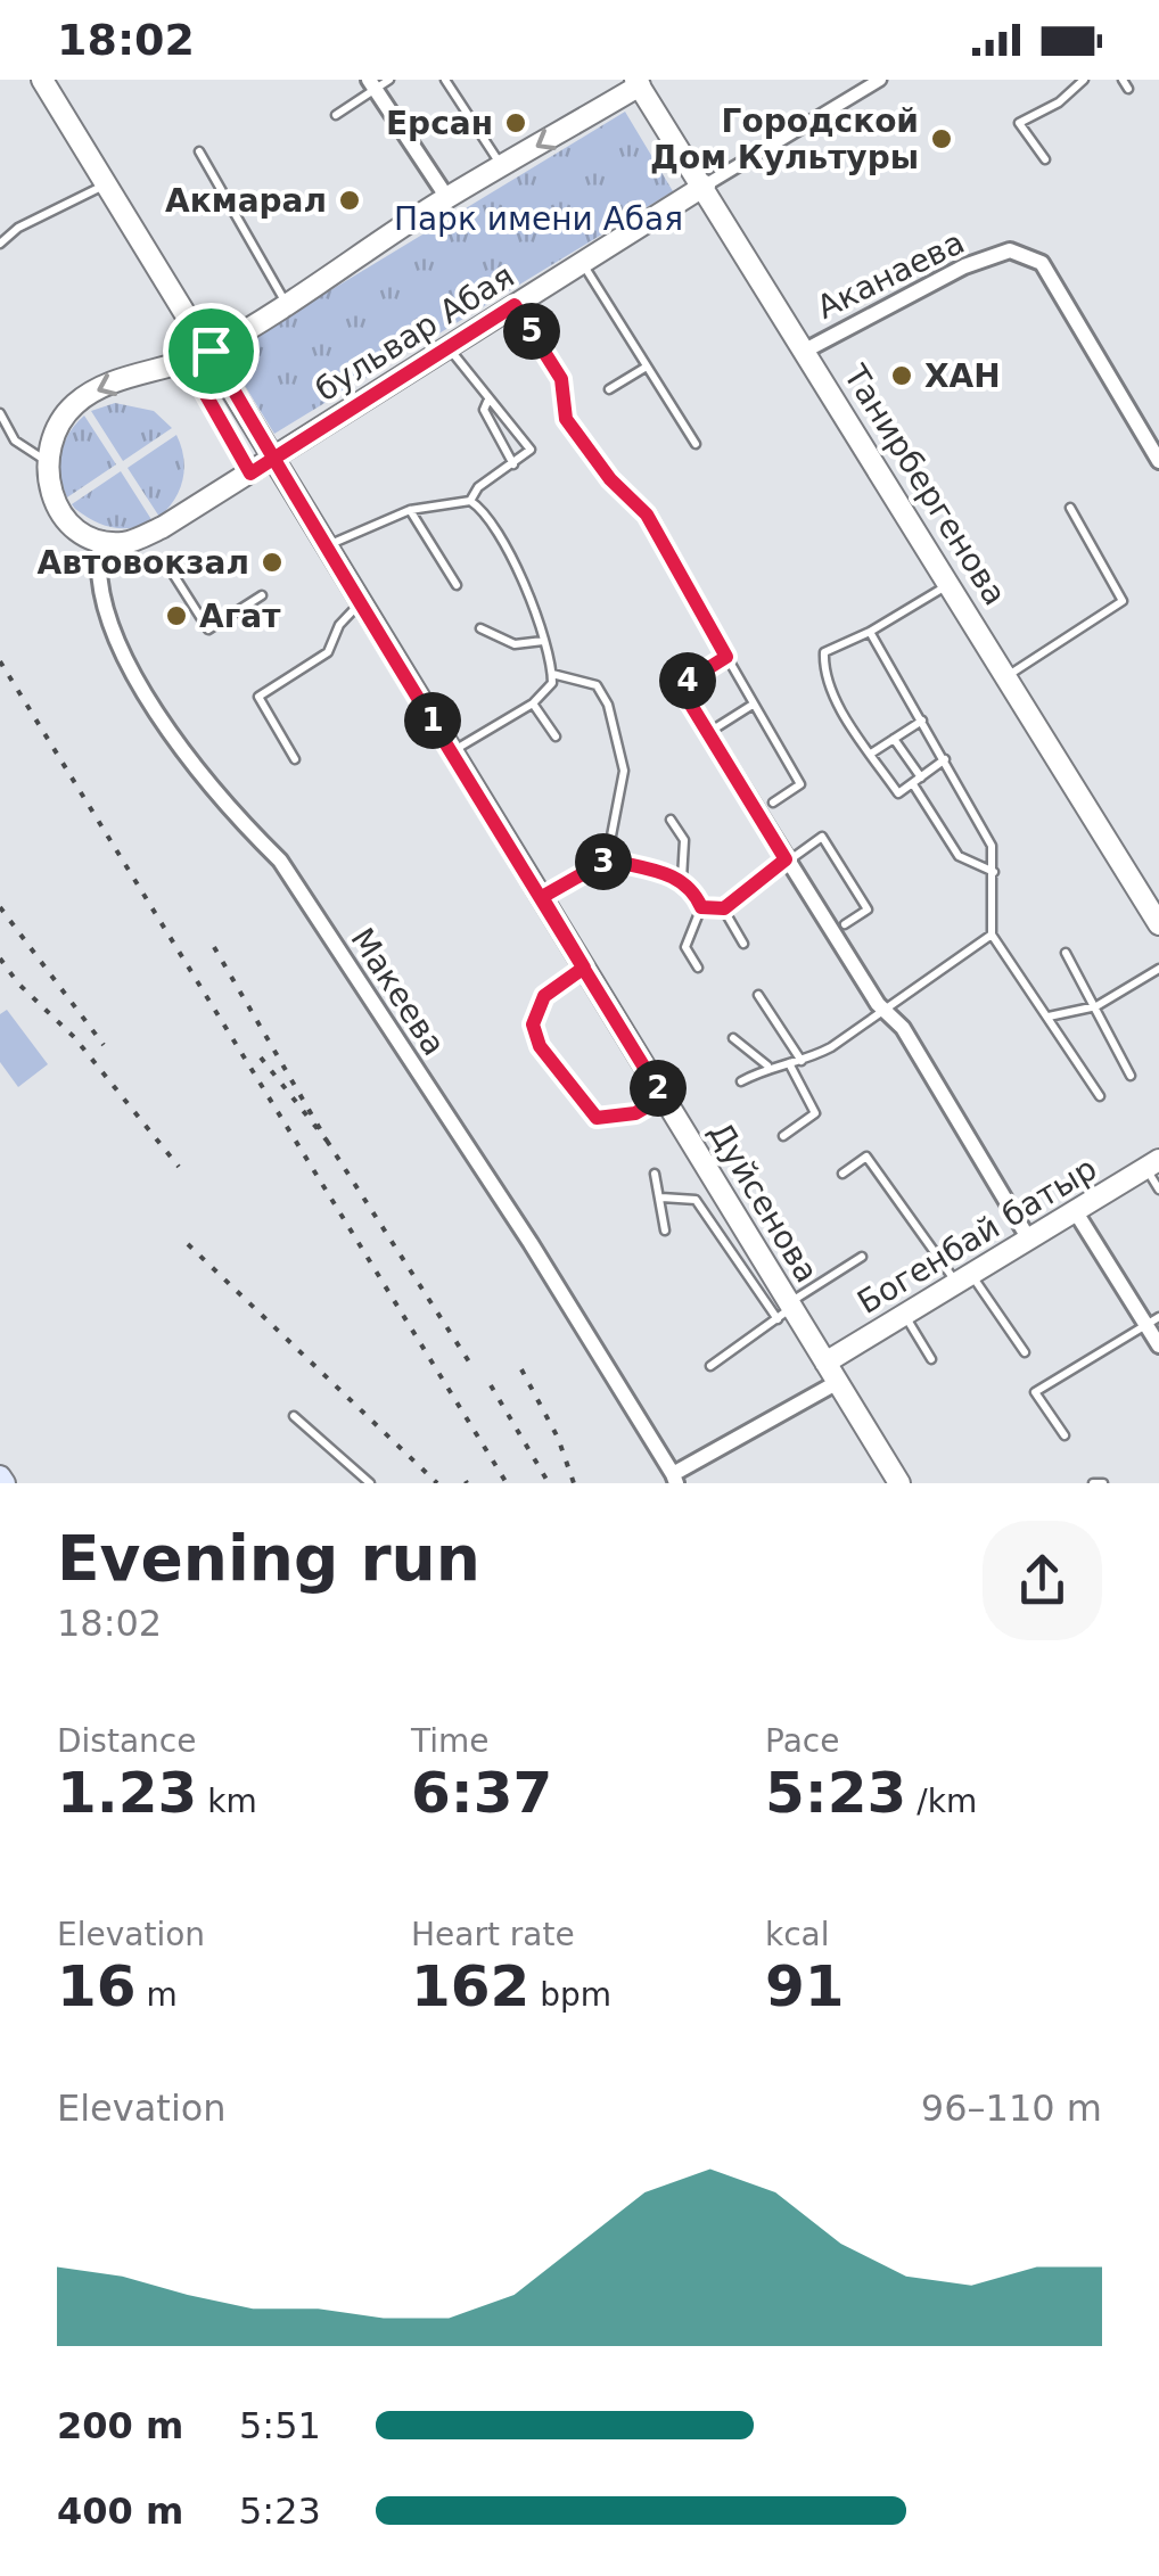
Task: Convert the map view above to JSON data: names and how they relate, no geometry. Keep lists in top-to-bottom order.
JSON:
{
  "streets": {
    "street": [
      "Аканаева",
      "бульвар Абая",
      "Танирбергенова",
      "Макеева",
      "Дуйсенова",
      "Богенбай батыр"
    ]
  },
  "crossings": [
    ["Аканаева", "Танирбергенова"],
    ["бульвар Абая", "Танирбергенова"],
    ["бульвар Абая", "Дуйсенова"],
    ["Дуйсенова", "Богенбай батыр"]
  ],
  "parks": ["Парк имени Абая"],
  "places": [
    "Ерсан",
    "Городской Дом Культуры",
    "Акмарал",
    "ХАН",
    "Автовокзал",
    "Агат"
  ],
  "page": {
    "status": "18:02",
    "pins": [
      "5",
      "4",
      "1",
      "3",
      "2"
    ],
    "heading": ["Evening run", "18:02"],
    "stats": [
      ["Distance", "1.23 km"],
      ["Time", "6:37"],
      ["Pace", "5:23 /km"],
      ["Elevation", "16 m"],
      ["Heart rate", "162 bpm"],
      ["kcal", "91"]
    ],
    "chart": ["Elevation", "96–110 m"],
    "list": [
      {
        "name": "200 m",
        "note": "5:51"
      },
      {
        "name": "400 m",
        "note": "5:23"
      }
    ]
  }
}
